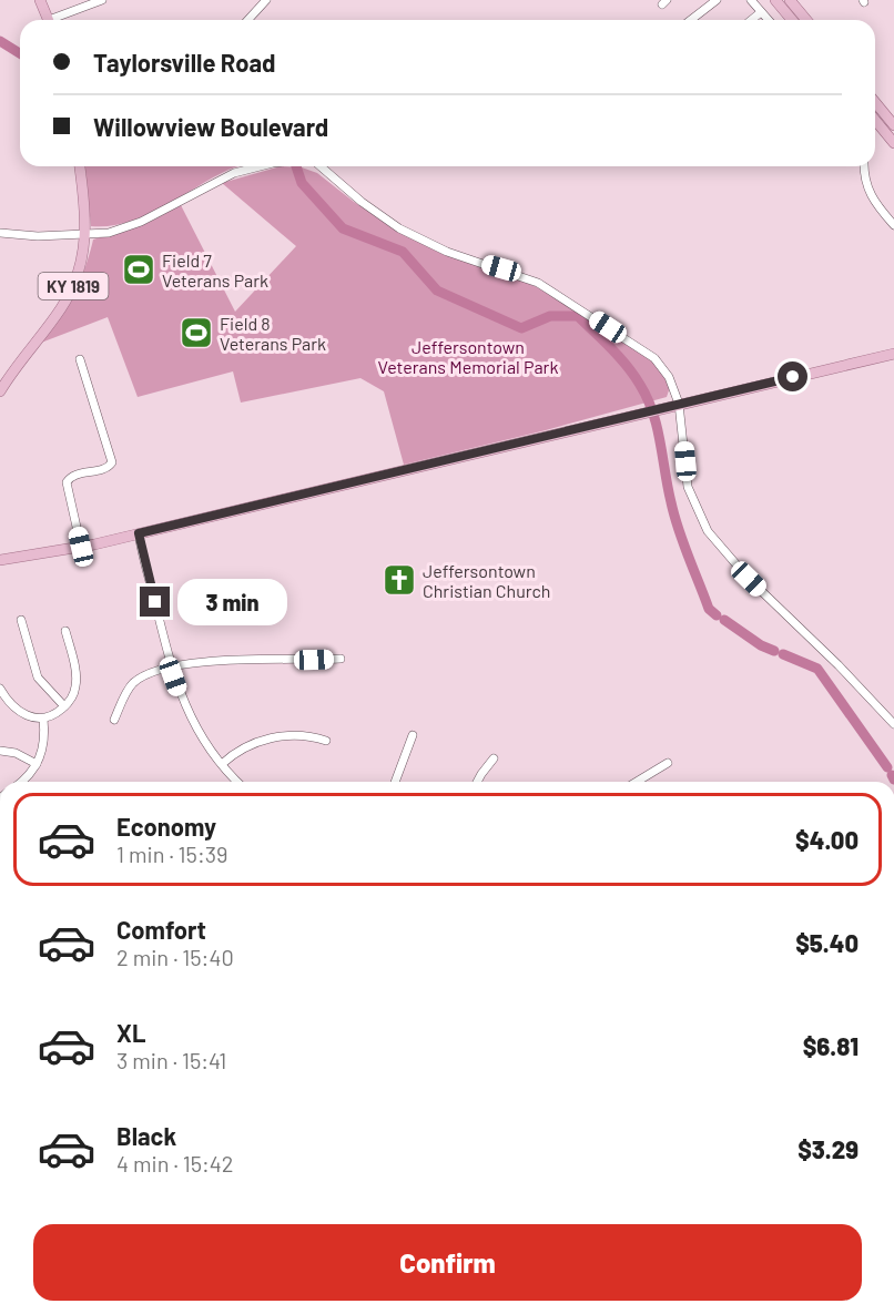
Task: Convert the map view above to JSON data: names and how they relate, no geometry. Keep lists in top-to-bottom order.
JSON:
{
  "streets": {
    "main road": ["KY 1819"]
  },
  "parks": ["Jeffersontown Veterans Memorial Park"],
  "places": {
    "sports": ["Field 7 Veterans Park", "Field 8 Veterans Park"],
    "church": ["Jeffersontown Christian Church"]
  },
  "page": {
    "banner": ["Taylorsville Road", "Willowview Boulevard"],
    "bubble": "3 min",
    "list": [
      {
        "name": "Economy",
        "note": "1 min · 15:39",
        "value": "$4.00"
      },
      {
        "name": "Comfort",
        "note": "2 min · 15:40",
        "value": "$5.40"
      },
      {
        "name": "XL",
        "note": "3 min · 15:41",
        "value": "$6.81"
      },
      {
        "name": "Black",
        "note": "4 min · 15:42",
        "value": "$3.29"
      }
    ],
    "buttons": "Confirm"
  }
}
